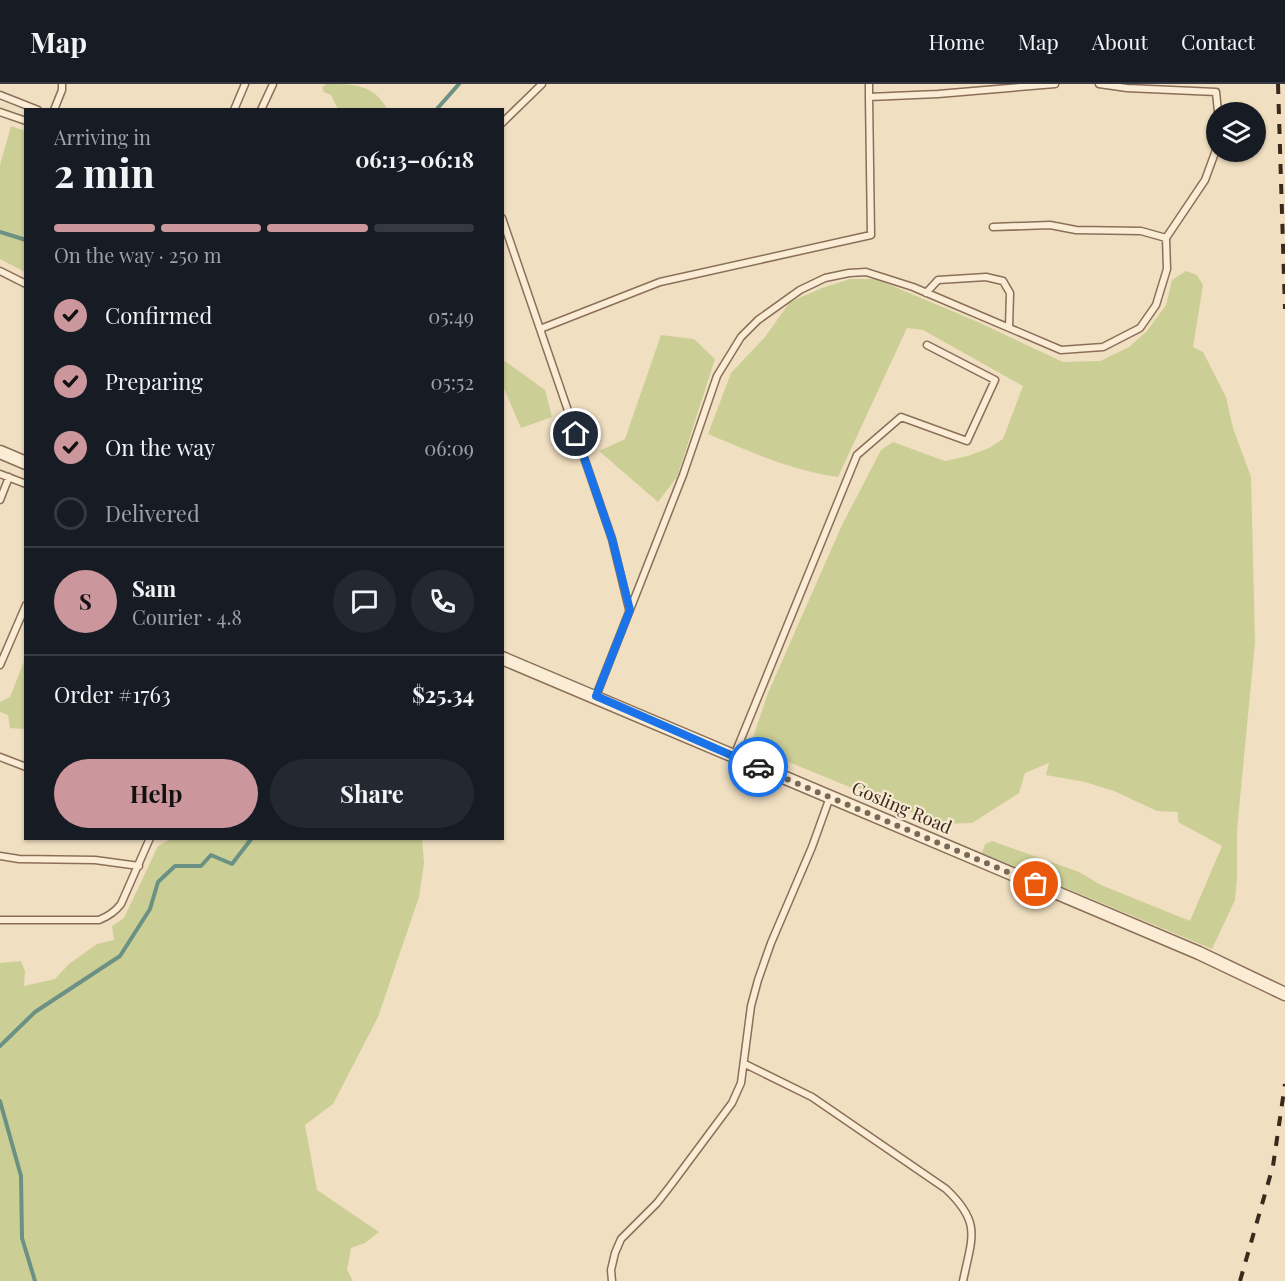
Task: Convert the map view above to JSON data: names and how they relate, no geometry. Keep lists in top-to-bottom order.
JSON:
{
  "streets": {
    "street": ["Gosling Road"]
  },
  "page": {
    "header": "Map",
    "nav": [
      "Home",
      "Map",
      "About",
      "Contact"
    ],
    "heading": ["2 min", "Arriving in", "06:13–06:18"],
    "panel": [
      "Sam",
      "Courier · 4.8",
      "Order #1763",
      "$25.34"
    ],
    "bar": "On the way · 250 m",
    "list": [
      ["Confirmed", "05:49"],
      ["Preparing", "05:52"],
      ["On the way", "06:09"],
      "Delivered"
    ],
    "round": "S",
    "buttons": ["Help", "Share"]
  }
}
